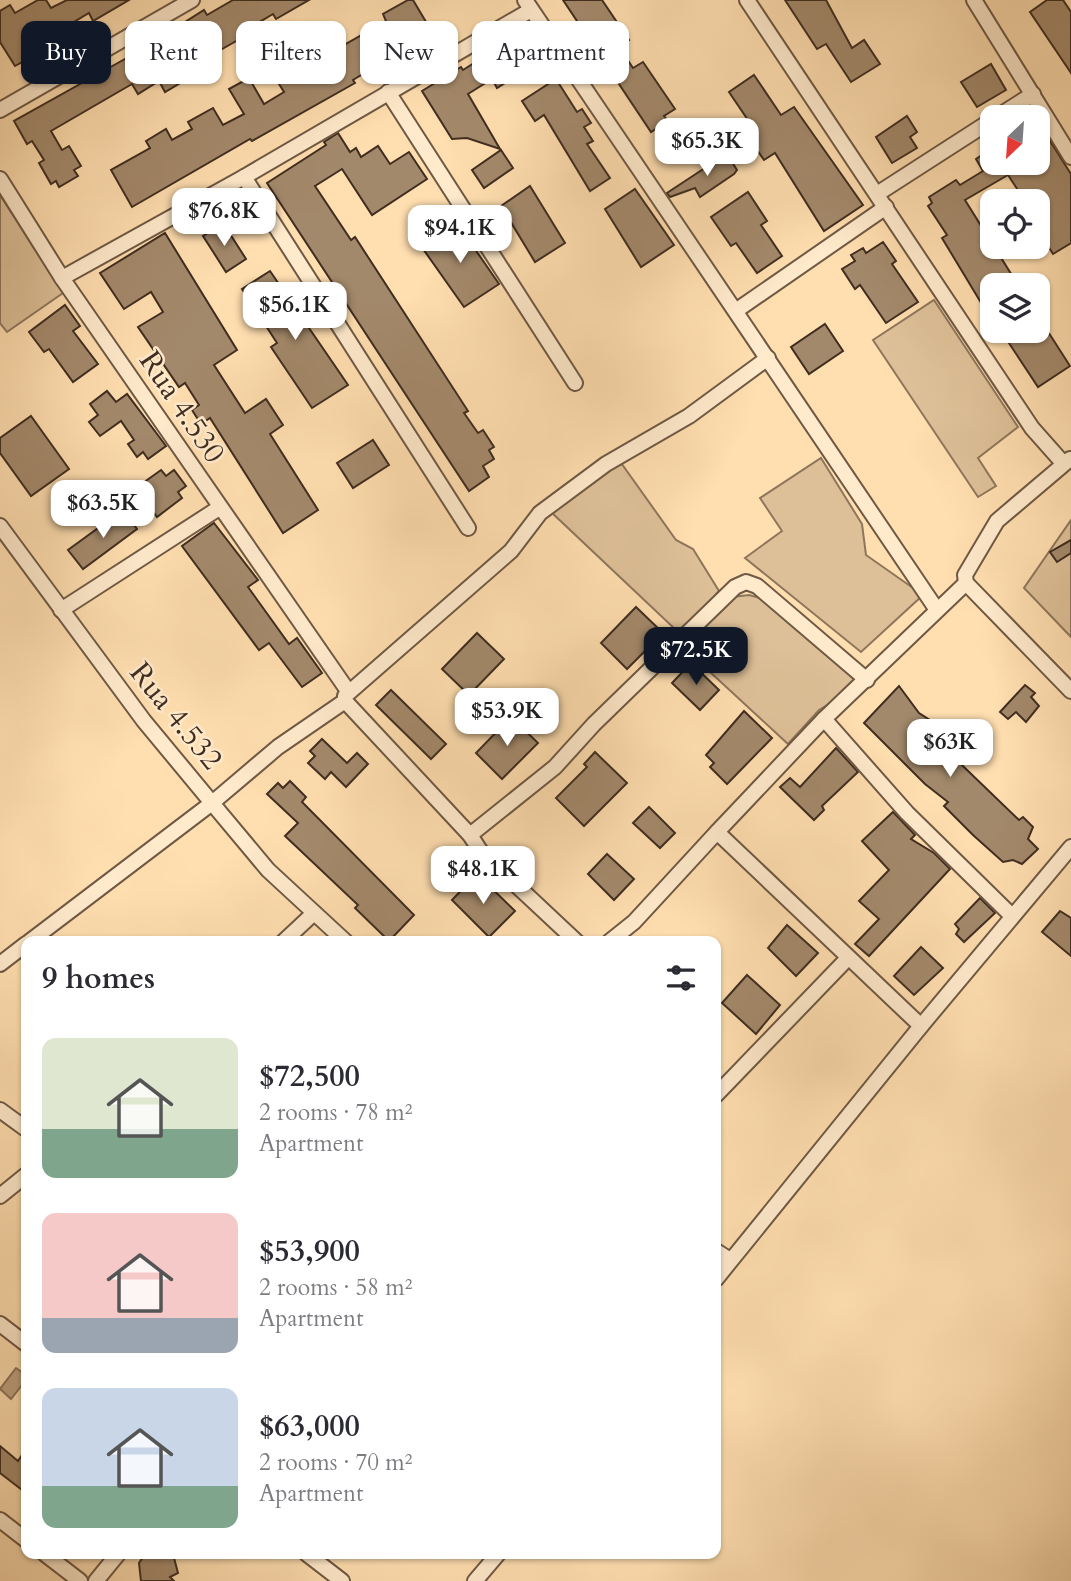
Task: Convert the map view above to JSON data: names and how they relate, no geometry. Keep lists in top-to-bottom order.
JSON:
{
  "streets": {
    "street": ["Rua 4.530", "Rua 4.532"]
  },
  "crossings": [
    ["Rua 4.530", "Rua 4.532"]
  ],
  "north": "bottom left",
  "page": {
    "chip": [
      "Buy",
      "Rent",
      "Filters",
      "New",
      "Apartment"
    ],
    "price": [
      "$65.3K",
      "$76.8K",
      "$94.1K",
      "$56.1K",
      "$63.5K",
      "$72.5K",
      "$53.9K",
      "$63K",
      "$48.1K"
    ],
    "heading": "9 homes",
    "list": [
      {
        "name": "$72,500",
        "note": "2 rooms · 78 m² · Apartment"
      },
      {
        "name": "$53,900",
        "note": "2 rooms · 58 m² · Apartment"
      },
      {
        "name": "$63,000",
        "note": "2 rooms · 70 m² · Apartment"
      }
    ]
  }
}
